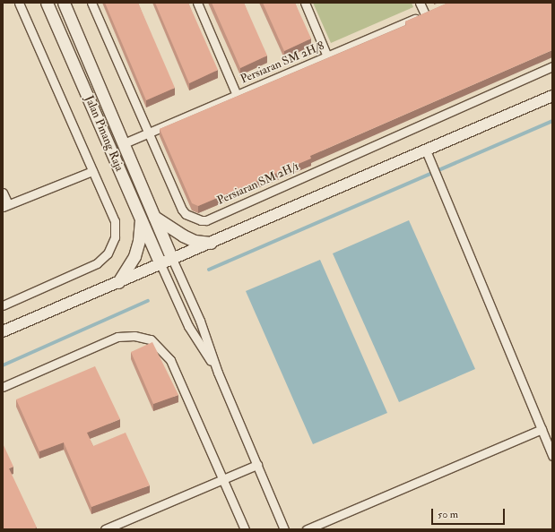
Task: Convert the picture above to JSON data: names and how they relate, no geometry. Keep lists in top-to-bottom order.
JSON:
{
  "streets": {
    "main road": ["Jalan Pinang Raja"],
    "street": ["Persiaran SM 2H/8", "Persiaran SM 2H/1"]
  },
  "crossings": [
    ["Persiaran SM 2H/8", "Persiaran SM 2H/1"]
  ],
  "scale_bar": "50 m"
}
